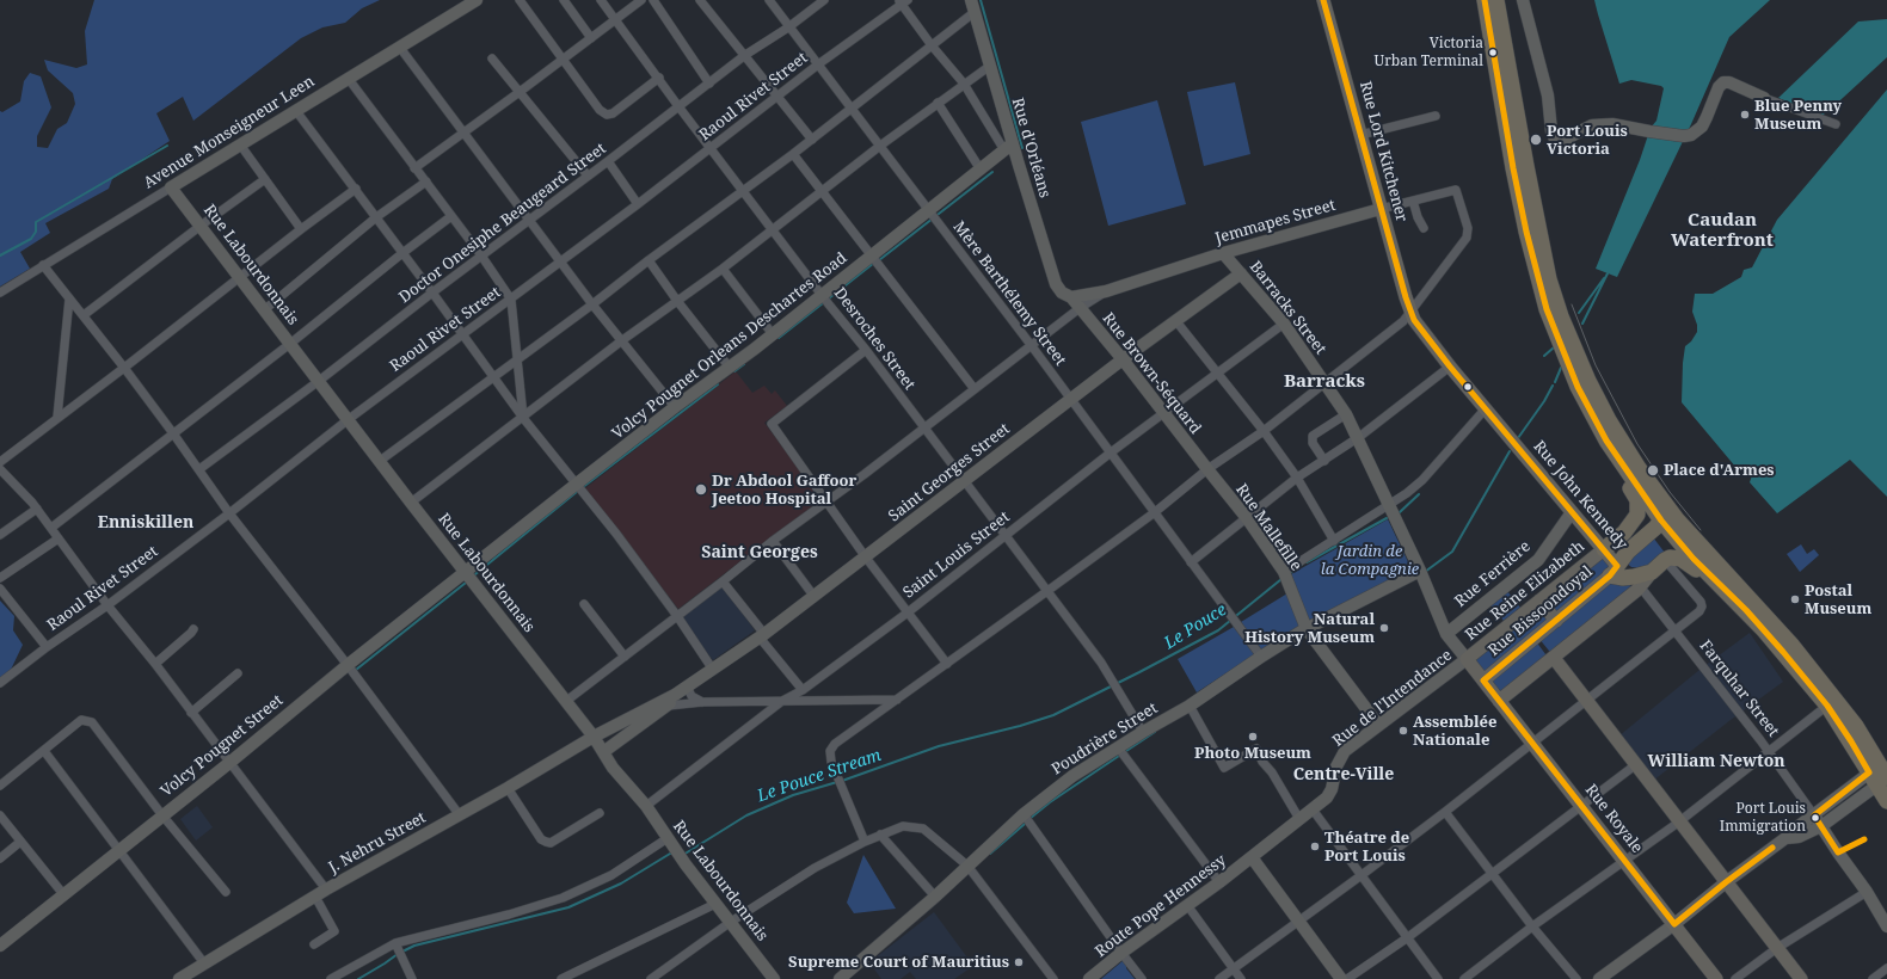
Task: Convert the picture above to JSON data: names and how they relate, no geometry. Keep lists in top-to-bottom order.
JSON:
{
  "streets": {
    "main road": [
      "Avenue Monseigneur Leen",
      "Rue d'Orléans",
      "Rue Lord Kitchener",
      "Jemmapes Street",
      "Rue Labourdonnais",
      "Barracks Street",
      "Volcy Pougnet Orleans Deschartes Road",
      "Rue Brown-Séquard",
      "Saint Georges Street",
      "Rue John Kennedy",
      "Rue Mallefille",
      "Rue Ferrière",
      "Rue Reine Elizabeth",
      "Rue Bissoondoyal",
      "Farquhar Street",
      "Rue de l'Intendance",
      "Poudrière Street",
      "Volcy Pougnet Street",
      "Rue Royale",
      "J. Nehru Street",
      "Route Pope Hennessy"
    ],
    "street": [
      "Raoul Rivet Street",
      "Doctor Onesiphe Beaugeard Street",
      "Mère Barthélemy Street",
      "Desroches Street",
      "Saint Louis Street"
    ]
  },
  "crossings": [
    ["Raoul Rivet Street", "Rue Labourdonnais"],
    ["Raoul Rivet Street", "Mère Barthélemy Street"],
    ["Raoul Rivet Street", "Desroches Street"],
    ["Avenue Monseigneur Leen", "Rue Labourdonnais"],
    ["Rue d'Orléans", "Jemmapes Street"],
    ["Rue d'Orléans", "Volcy Pougnet Orleans Deschartes Road"],
    ["Rue d'Orléans", "Rue Brown-Séquard"],
    ["Rue Lord Kitchener", "Jemmapes Street"],
    ["Jemmapes Street", "Rue Labourdonnais"],
    ["Jemmapes Street", "Mère Barthélemy Street"],
    ["Jemmapes Street", "Barracks Street"],
    ["Jemmapes Street", "Desroches Street"],
    ["Jemmapes Street", "Rue Brown-Séquard"],
    ["Doctor Onesiphe Beaugeard Street", "Rue Labourdonnais"],
    ["Doctor Onesiphe Beaugeard Street", "Mère Barthélemy Street"],
    ["Doctor Onesiphe Beaugeard Street", "Desroches Street"],
    ["Rue Labourdonnais", "Volcy Pougnet Orleans Deschartes Road"],
    ["Rue Labourdonnais", "Saint Georges Street"],
    ["Rue Labourdonnais", "Saint Louis Street"],
    ["Rue Labourdonnais", "Volcy Pougnet Street"],
    ["Rue Labourdonnais", "J. Nehru Street"],
    ["Mère Barthélemy Street", "Volcy Pougnet Orleans Deschartes Road"],
    ["Mère Barthélemy Street", "Saint Georges Street"],
    ["Mère Barthélemy Street", "Saint Louis Street"],
    ["Mère Barthélemy Street", "Poudrière Street"],
    ["Barracks Street", "Saint Georges Street"],
    ["Barracks Street", "Saint Louis Street"],
    ["Barracks Street", "Rue Ferrière"],
    ["Barracks Street", "Rue Reine Elizabeth"],
    ["Barracks Street", "Rue de l'Intendance"],
    ["Barracks Street", "Poudrière Street"],
    ["Barracks Street", "Rue Royale"],
    ["Desroches Street", "Volcy Pougnet Orleans Deschartes Road"],
    ["Desroches Street", "Saint Georges Street"],
    ["Desroches Street", "Saint Louis Street"],
    ["Desroches Street", "Poudrière Street"],
    ["Volcy Pougnet Orleans Deschartes Road", "Volcy Pougnet Street"],
    ["Rue Brown-Séquard", "Saint Georges Street"],
    ["Rue Brown-Séquard", "Rue Mallefille"],
    ["Rue Brown-Séquard", "Saint Louis Street"],
    ["Saint Georges Street", "J. Nehru Street"],
    ["Rue John Kennedy", "Rue Ferrière"],
    ["Rue John Kennedy", "Rue Reine Elizabeth"],
    ["Rue John Kennedy", "Rue Bissoondoyal"],
    ["Rue Mallefille", "Rue de l'Intendance"],
    ["Rue Mallefille", "Poudrière Street"],
    ["Rue Reine Elizabeth", "Rue de l'Intendance"],
    ["Rue Reine Elizabeth", "Rue Royale"],
    ["Rue Bissoondoyal", "Rue Royale"],
    ["Rue de l'Intendance", "Rue Royale"],
    ["Rue de l'Intendance", "Route Pope Hennessy"]
  ],
  "districts": [
    "Caudan Waterfront",
    "Barracks",
    "Enniskillen",
    "Saint Georges",
    "William Newton",
    "Centre-Ville"
  ],
  "water": ["Le Pouce", "Le Pouce Stream"],
  "parks": ["Jardin de la Compagnie"],
  "places": [
    "Victoria Urban Terminal",
    "Blue Penny Museum",
    "Port Louis Victoria",
    "Place d'Armes",
    "Dr Abdool Gaffoor Jeetoo Hospital",
    "Postal Museum",
    "Natural History Museum",
    "Assemblée Nationale",
    "Photo Museum",
    "Port Louis Immigration",
    "Théatre de Port Louis",
    "Supreme Court of Mauritius"
  ]
}
